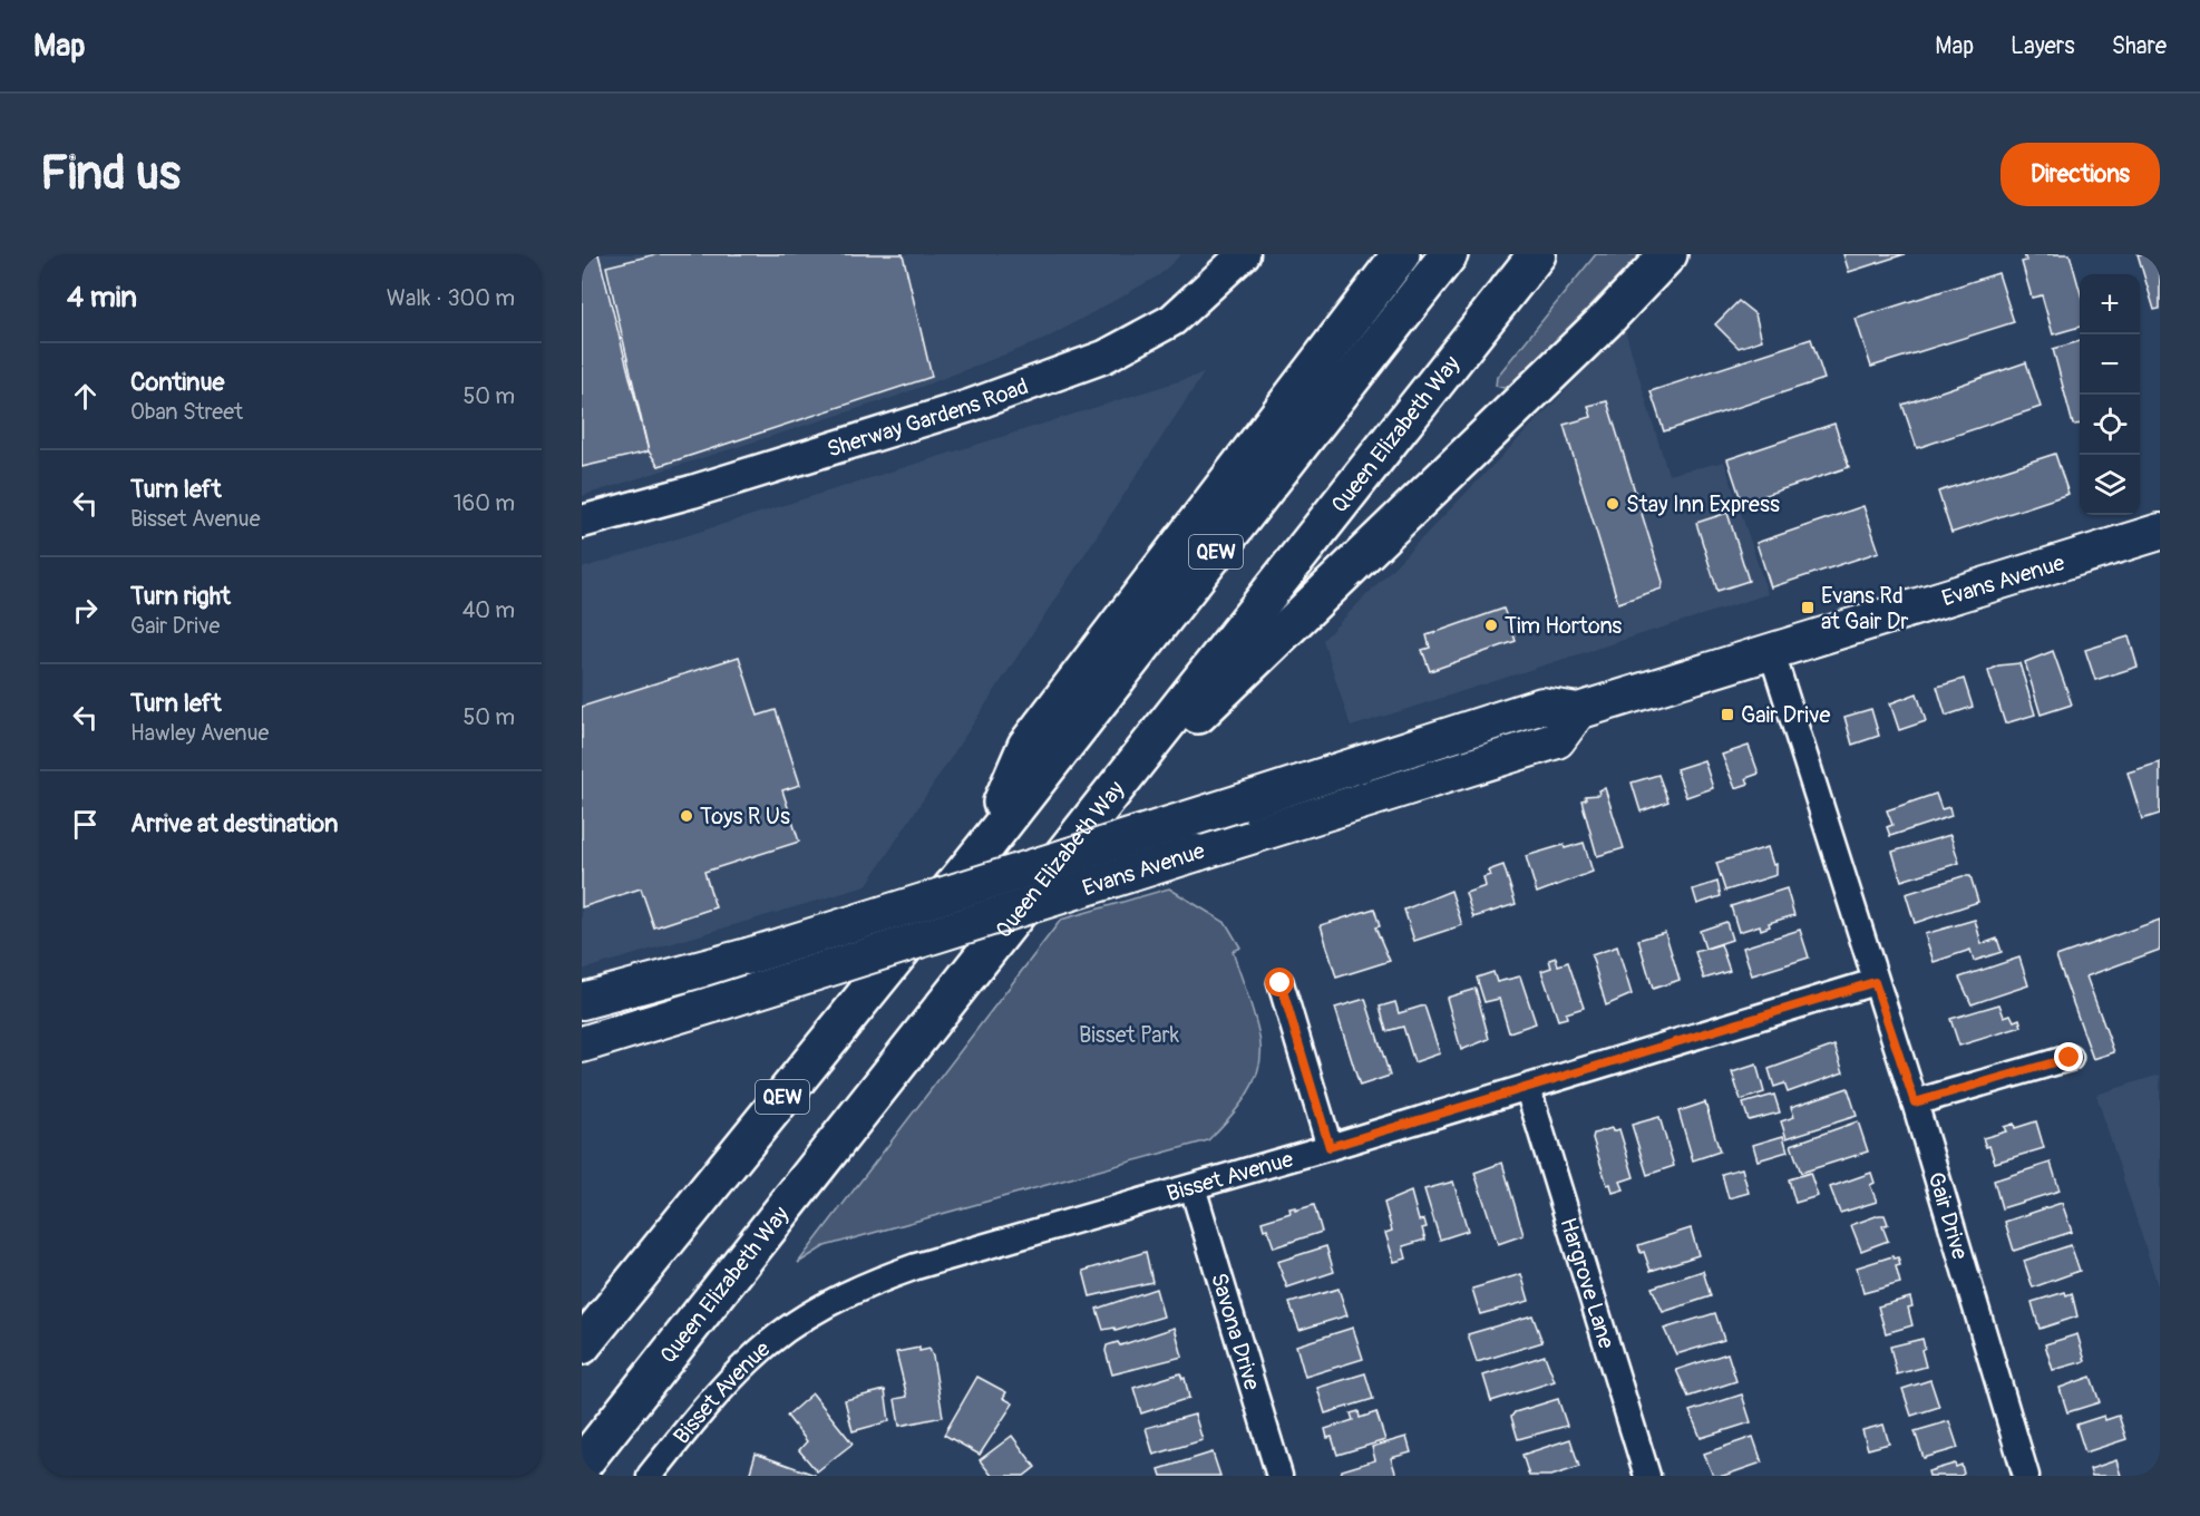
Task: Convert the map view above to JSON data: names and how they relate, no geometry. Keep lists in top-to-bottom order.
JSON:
{
  "streets": {
    "highway": ["Queen Elizabeth Way", "QEW"],
    "main road": ["Evans Avenue"],
    "street": [
      "Sherway Gardens Road",
      "Bisset Avenue",
      "Gair Drive",
      "Hargrove Lane",
      "Savona Drive"
    ]
  },
  "crossings": [
    ["Evans Avenue", "Gair Drive"],
    ["Bisset Avenue", "Gair Drive"],
    ["Bisset Avenue", "Hargrove Lane"],
    ["Bisset Avenue", "Savona Drive"]
  ],
  "parks": ["Bisset Park"],
  "places": {
    "other": ["Stay Inn Express", "Tim Hortons", "Toys R Us"],
    "transit": ["Evans Rd at Gair Dr", "Gair Drive"]
  },
  "page": {
    "header": "Map",
    "nav": ["Map", "Layers", "Share"],
    "buttons": "Directions",
    "title": "Find us",
    "heading": ["4 min", "Walk · 300 m"],
    "map_buttons": ["+", "−"],
    "list": [
      ["Continue", "Oban Street", "50 m"],
      ["Turn left", "Bisset Avenue", "160 m"],
      ["Turn right", "Gair Drive", "40 m"],
      ["Turn left", "Hawley Avenue", "50 m"],
      "Arrive at destination"
    ]
  }
}
